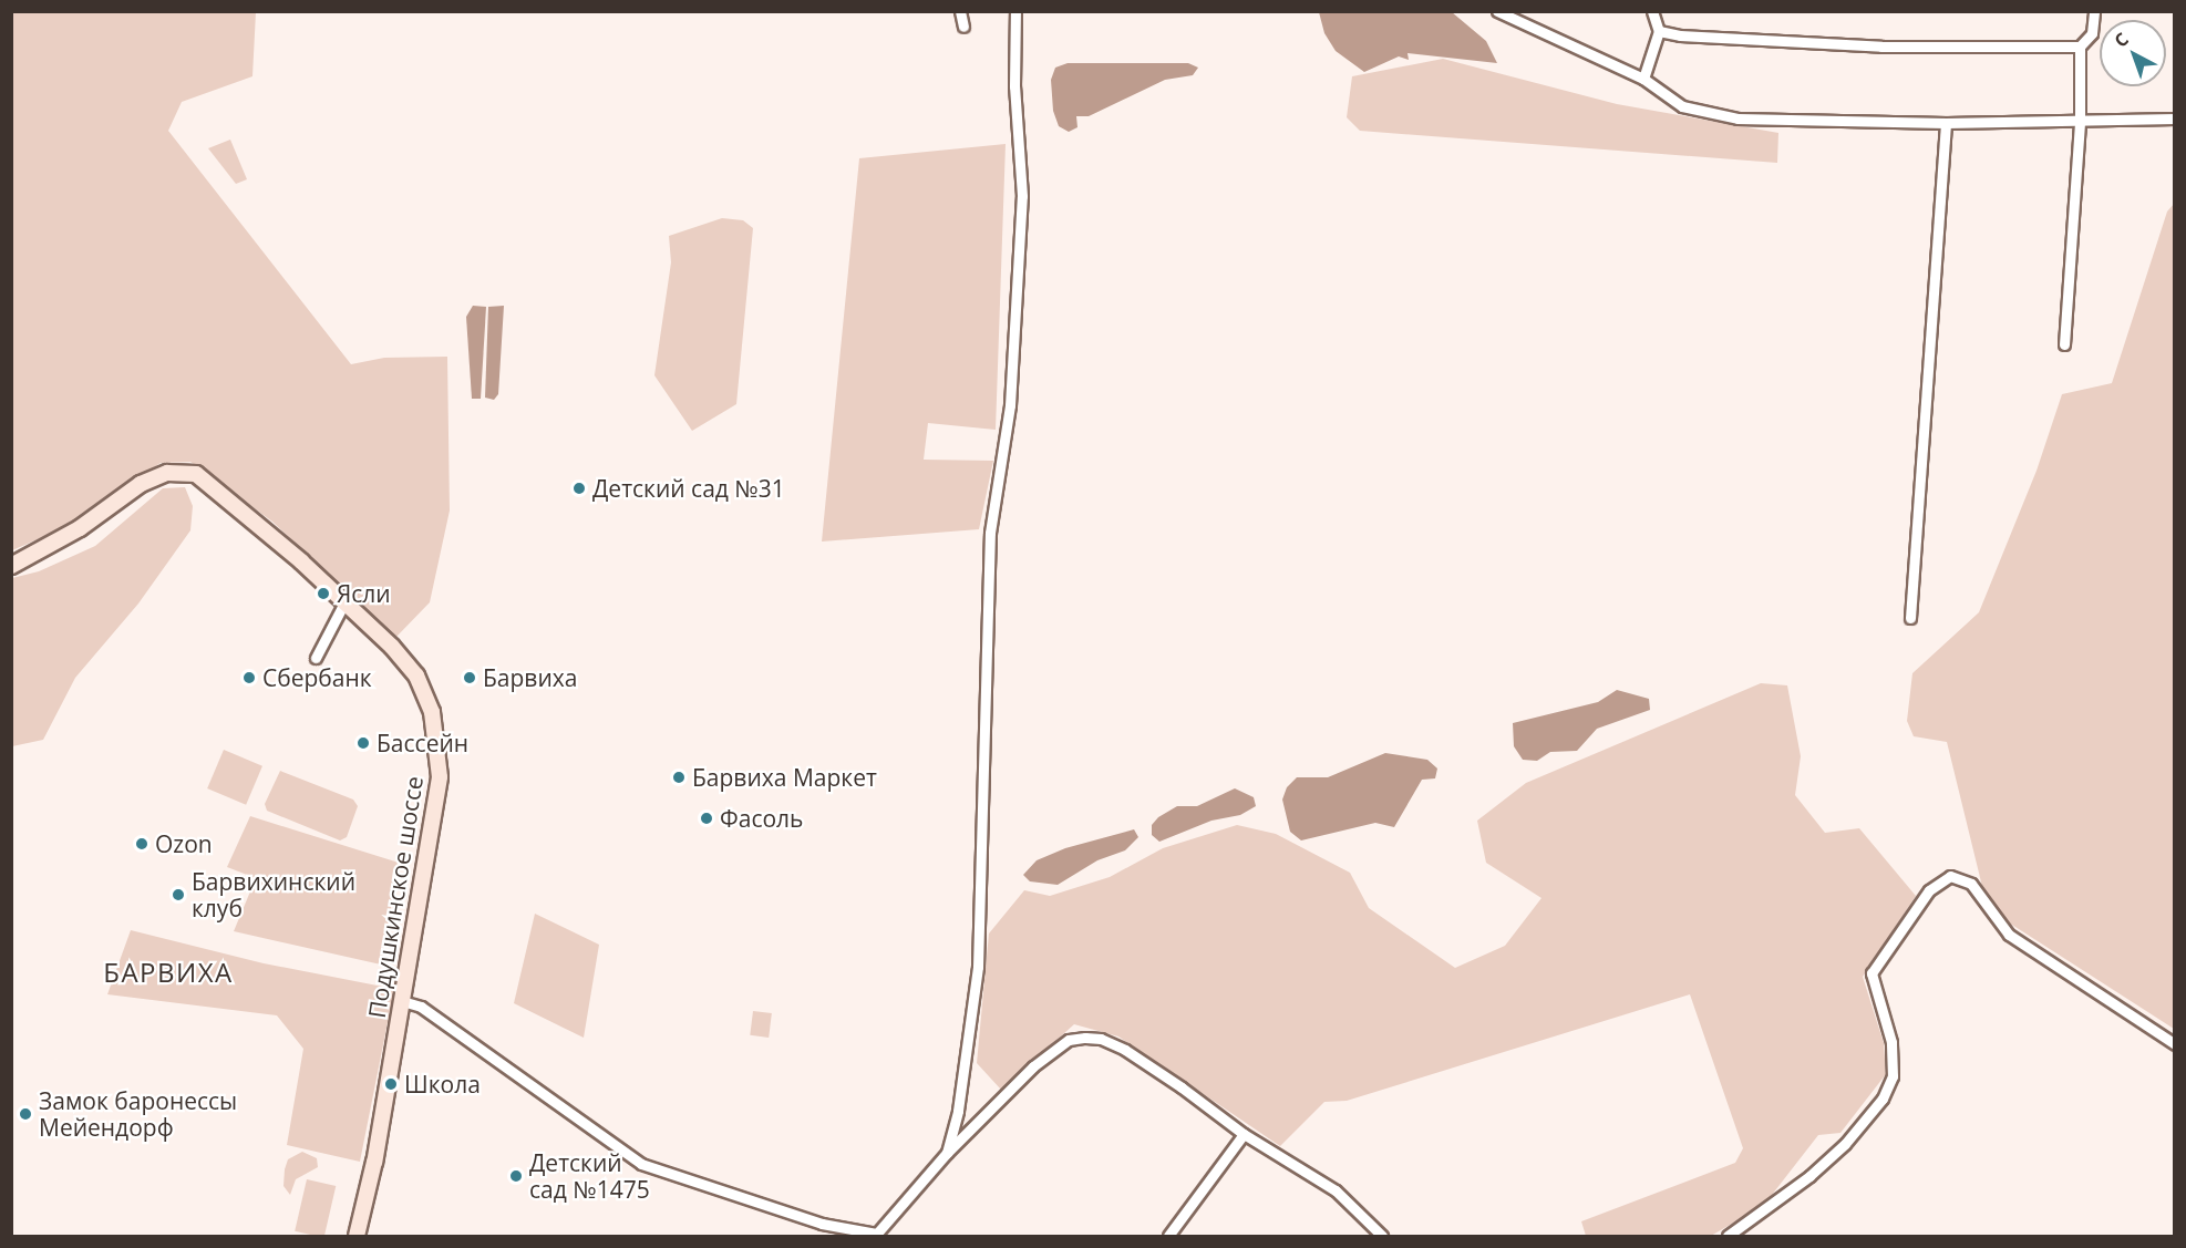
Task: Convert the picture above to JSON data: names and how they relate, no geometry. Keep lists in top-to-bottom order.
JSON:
{
  "streets": {
    "main road": ["Подушкинское шоссе"]
  },
  "districts": ["БАРВИХА"],
  "places": [
    "Детский сад №31",
    "Ясли",
    "Сбербанк",
    "Барвиха",
    "Бассейн",
    "Барвиха Маркет",
    "Фасоль",
    "Ozon",
    "Барвихинский клуб",
    "Школа",
    "Замок баронессы Мейендорф",
    "Детский сад №1475"
  ],
  "north": "top left"
}
